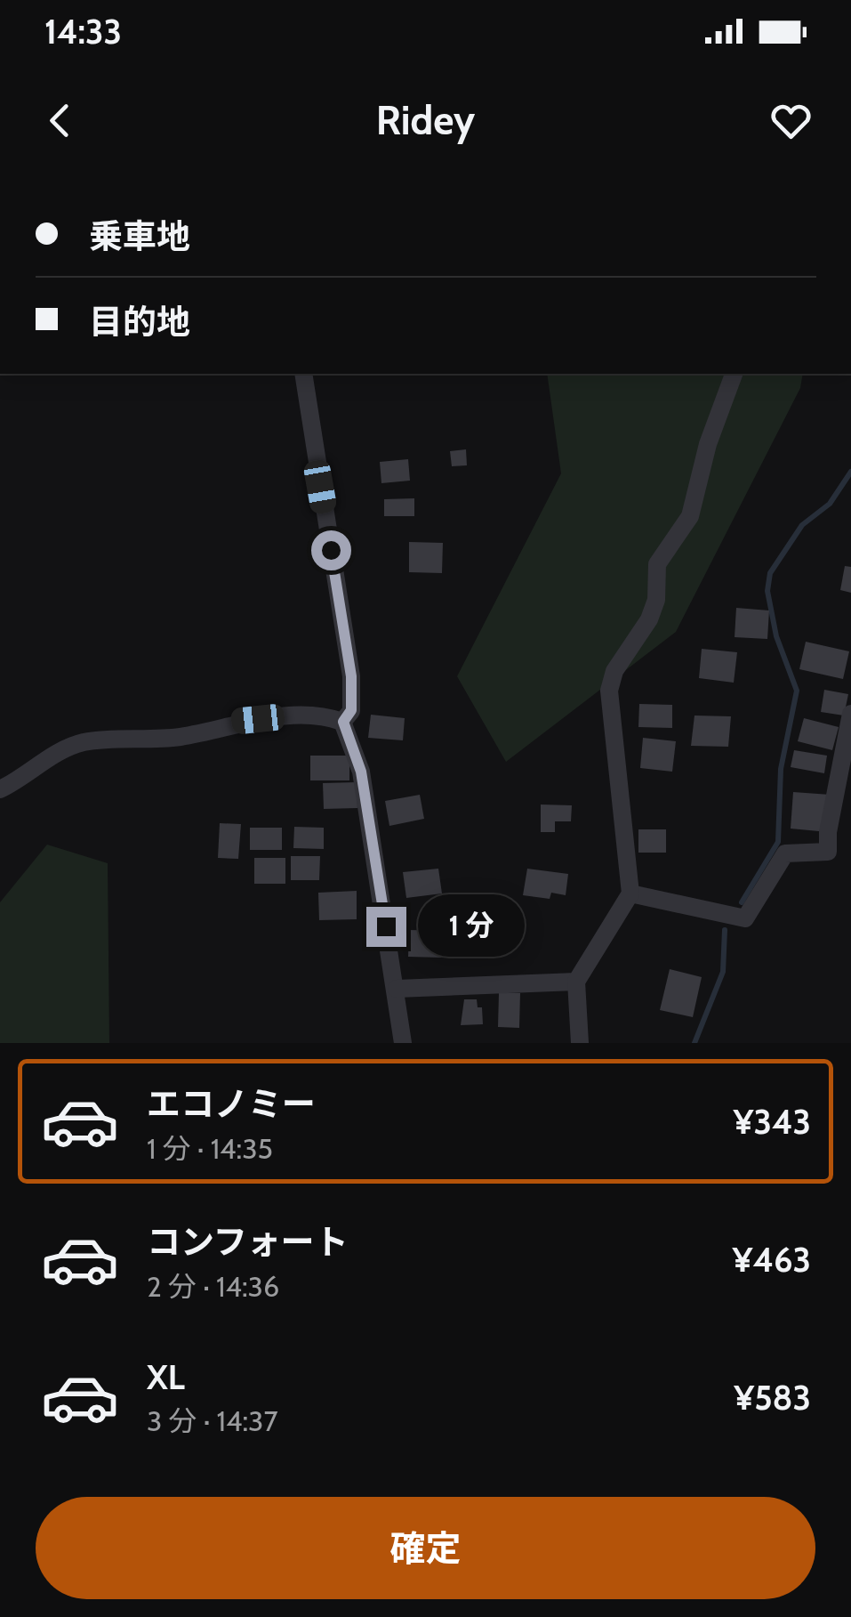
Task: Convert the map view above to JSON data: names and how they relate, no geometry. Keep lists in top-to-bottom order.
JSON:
{
  "page": {
    "status": "14:33",
    "header": "Ridey",
    "banner": ["乗車地", "目的地"],
    "bubble": "1 分",
    "list": [
      {
        "name": "エコノミー",
        "note": "1 分 · 14:35",
        "value": "¥343"
      },
      {
        "name": "コンフォート",
        "note": "2 分 · 14:36",
        "value": "¥463"
      },
      {
        "name": "XL",
        "note": "3 分 · 14:37",
        "value": "¥583"
      }
    ],
    "buttons": "確定"
  }
}
